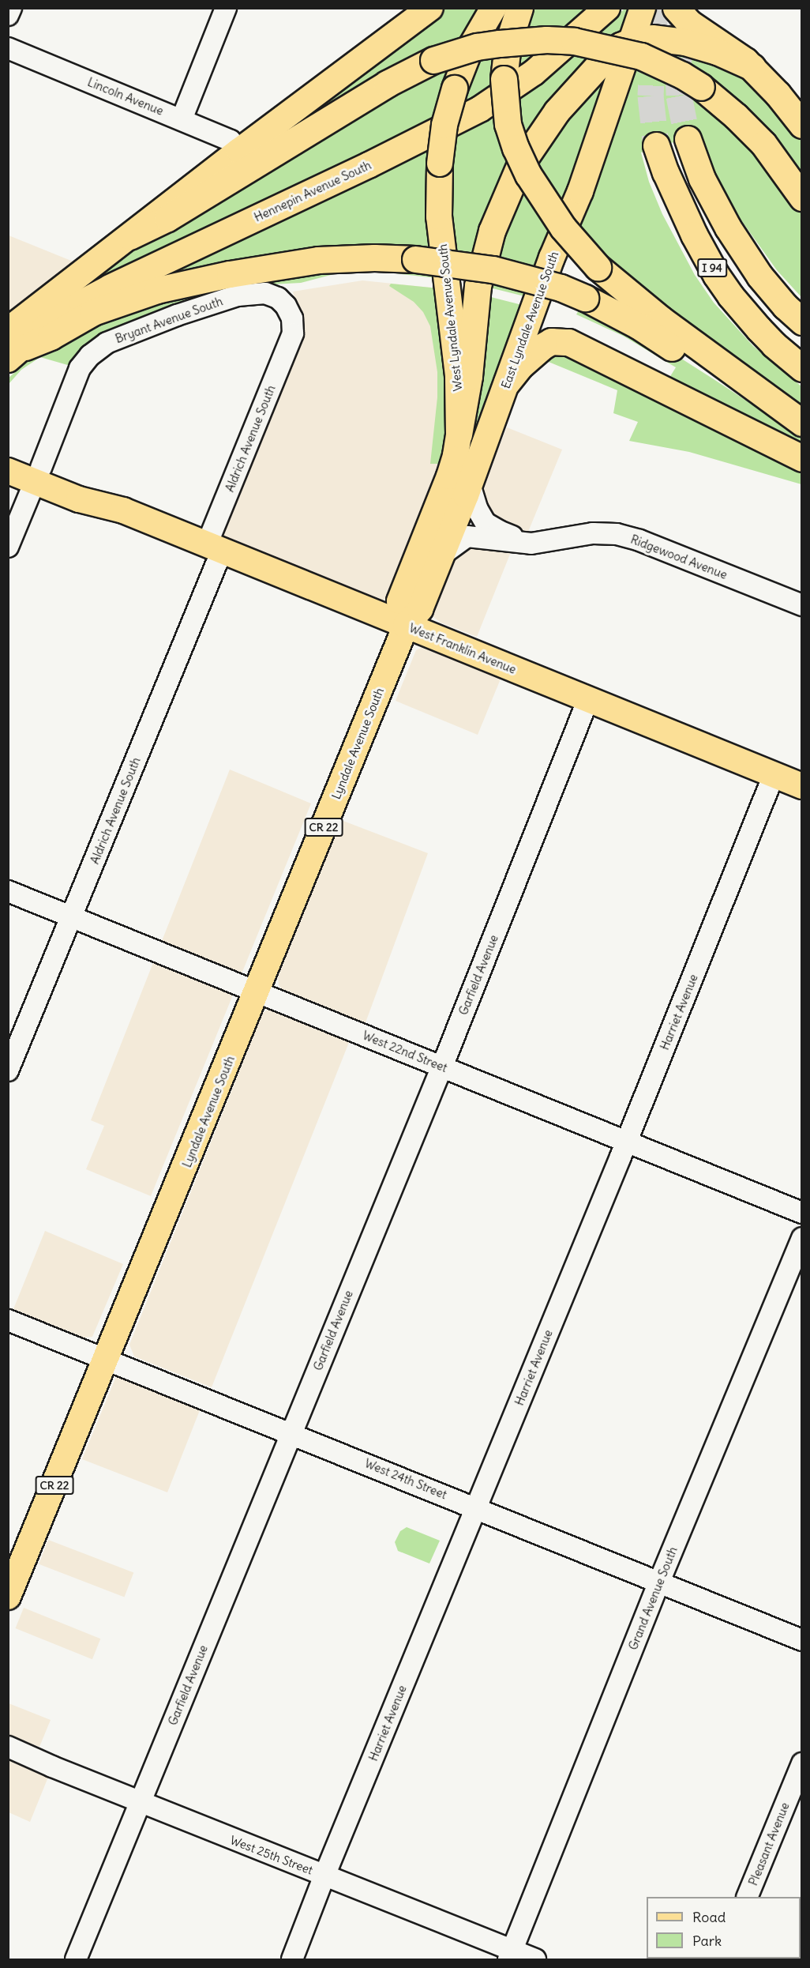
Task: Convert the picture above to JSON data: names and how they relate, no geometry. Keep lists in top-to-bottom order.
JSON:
{
  "streets": {
    "highway": ["I 94"],
    "main road": [
      "Hennepin Avenue South",
      "West Lyndale Avenue South",
      "East Lyndale Avenue South",
      "West Franklin Avenue",
      "Lyndale Avenue South",
      "CR 22"
    ],
    "street": [
      "Lincoln Avenue",
      "Bryant Avenue South",
      "Aldrich Avenue South",
      "Ridgewood Avenue",
      "Garfield Avenue",
      "Harriet Avenue",
      "West 22nd Street",
      "West 24th Street",
      "Grand Avenue South",
      "Pleasant Avenue",
      "West 25th Street"
    ]
  },
  "crossings": [
    ["West Lyndale Avenue South", "East Lyndale Avenue South"],
    ["West Lyndale Avenue South", "West Franklin Avenue"],
    ["West Lyndale Avenue South", "Lyndale Avenue South"],
    ["Bryant Avenue South", "Aldrich Avenue South"],
    ["Bryant Avenue South", "West Franklin Avenue"],
    ["East Lyndale Avenue South", "Ridgewood Avenue"],
    ["East Lyndale Avenue South", "West Franklin Avenue"],
    ["East Lyndale Avenue South", "Lyndale Avenue South"],
    ["Aldrich Avenue South", "West Franklin Avenue"],
    ["Aldrich Avenue South", "West 22nd Street"],
    ["West Franklin Avenue", "Lyndale Avenue South"],
    ["West Franklin Avenue", "Garfield Avenue"],
    ["West Franklin Avenue", "Harriet Avenue"],
    ["Lyndale Avenue South", "West 22nd Street"],
    ["Lyndale Avenue South", "West 24th Street"],
    ["Garfield Avenue", "West 22nd Street"],
    ["Garfield Avenue", "West 24th Street"],
    ["Garfield Avenue", "West 25th Street"],
    ["Harriet Avenue", "West 22nd Street"],
    ["Harriet Avenue", "West 24th Street"],
    ["Harriet Avenue", "West 25th Street"],
    ["West 24th Street", "Grand Avenue South"],
    ["Grand Avenue South", "West 25th Street"]
  ],
  "legend": ["Road", "Park"]
}
